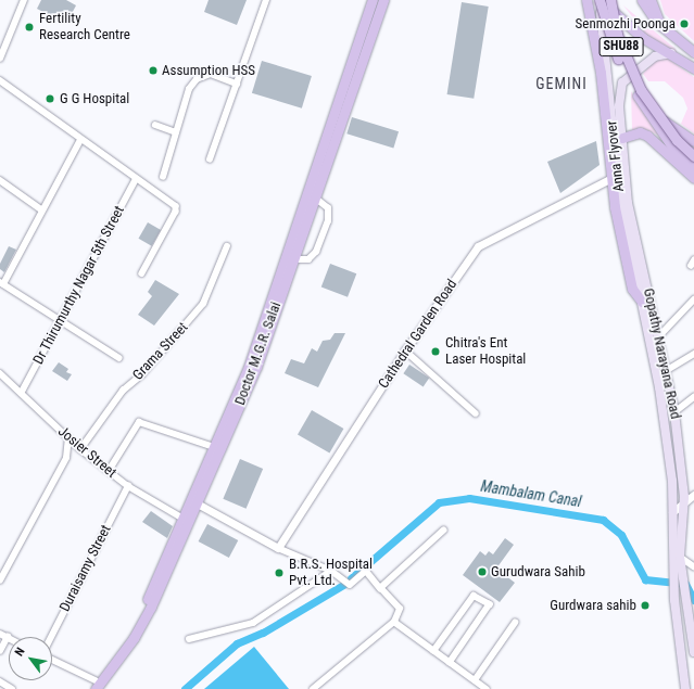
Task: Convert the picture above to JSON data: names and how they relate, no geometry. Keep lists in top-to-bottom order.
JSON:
{
  "streets": {
    "main road": [
      "SHU88",
      "Anna Flyover",
      "Doctor M.G.R. Salai",
      "Gopathy Narayana Road"
    ],
    "street": [
      "Dr Thirumurthy Nagar 5th Street",
      "Cathedral Garden Road",
      "Grama Street",
      "Josier Street",
      "Duraisamy Street"
    ]
  },
  "crossings": [
    ["SHU88", "Anna Flyover"],
    ["Anna Flyover", "Gopathy Narayana Road"],
    ["Dr Thirumurthy Nagar 5th Street", "Josier Street"],
    ["Grama Street", "Josier Street"],
    ["Doctor M.G.R. Salai", "Josier Street"],
    ["Josier Street", "Duraisamy Street"]
  ],
  "districts": ["GEMINI"],
  "water": ["Mambalam Canal"],
  "places": [
    "Senmozhi Poonga",
    "Fertility Research Centre",
    "Assumption HSS",
    "G G Hospital",
    "Chitra's Ent Laser Hospital",
    "Gurudwara Sahib",
    "B.R.S. Hospital Pvt. Ltd.",
    "Gurdwara sahib"
  ],
  "north": "top left"
}
